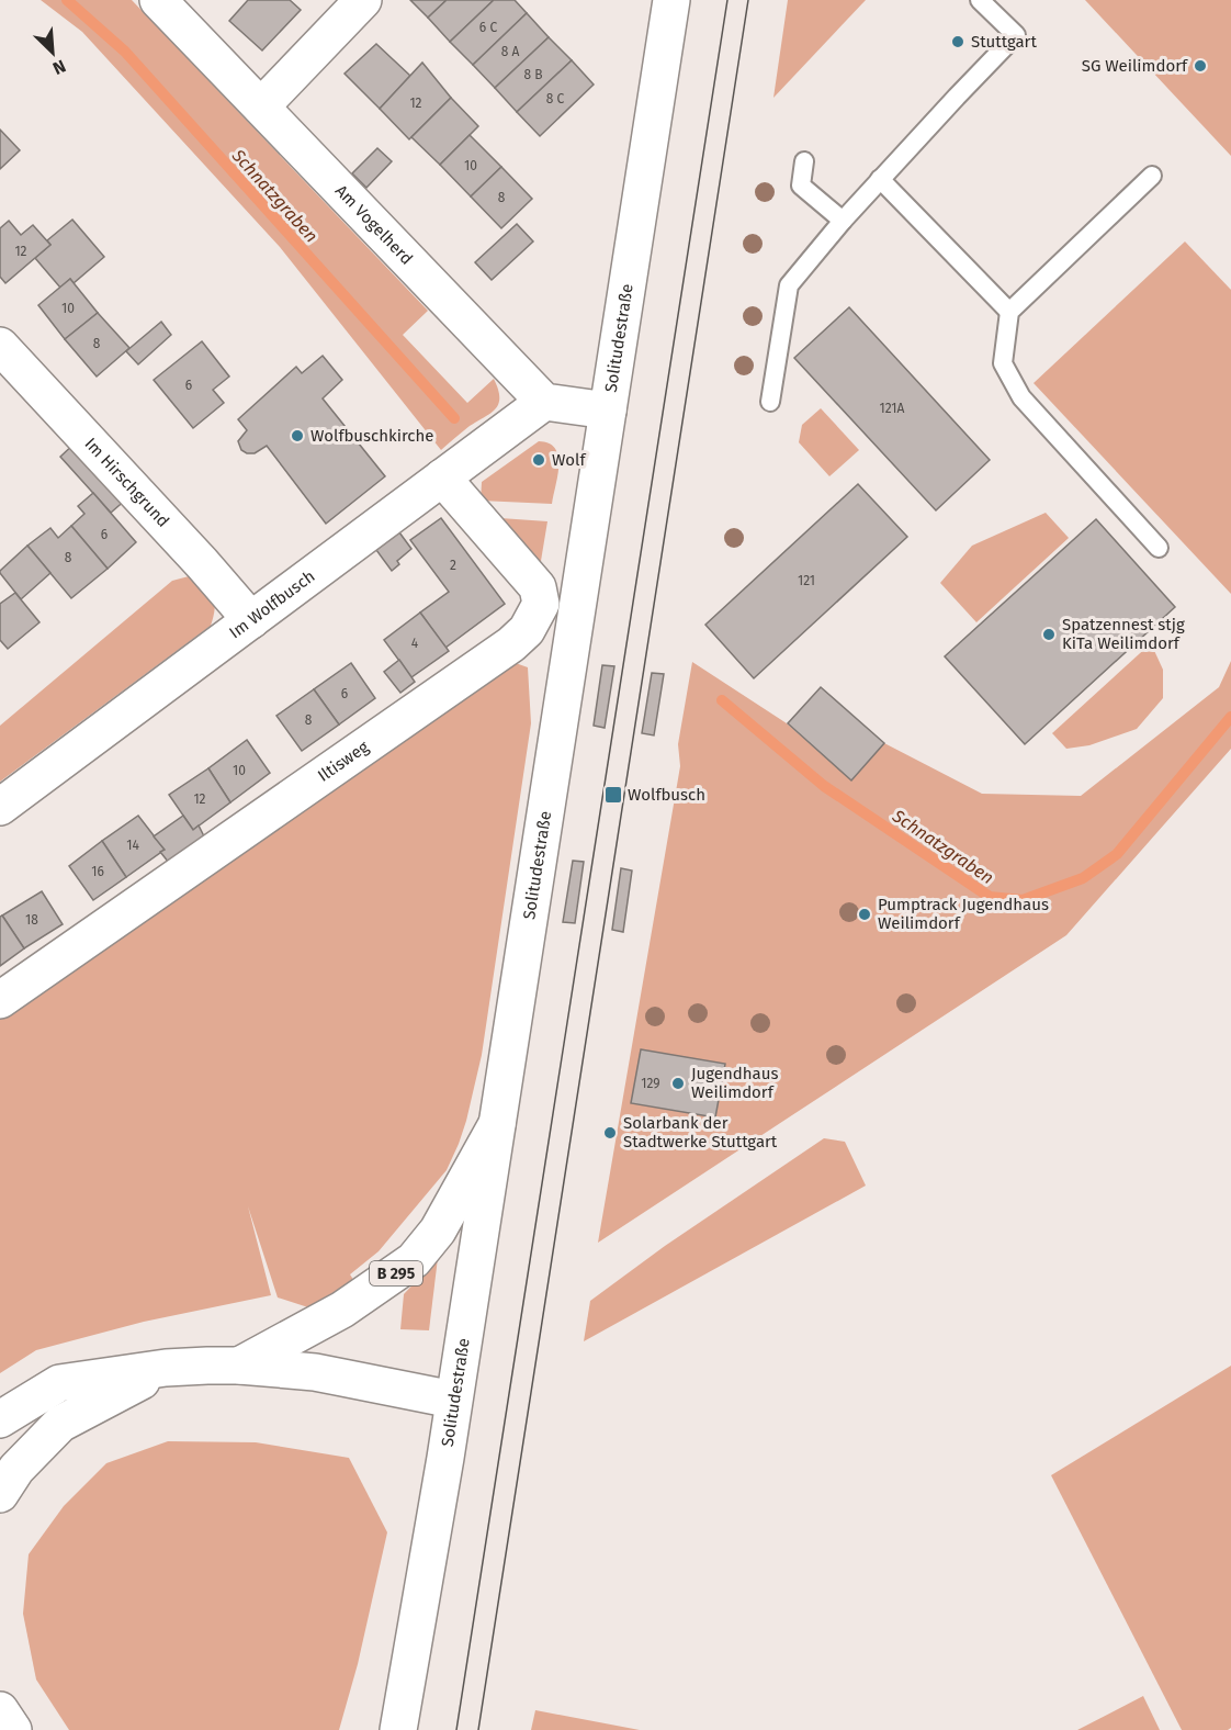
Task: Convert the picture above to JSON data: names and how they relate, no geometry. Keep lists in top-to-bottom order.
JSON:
{
  "streets": {
    "main road": [
      "Am Vogelherd",
      "Solitudestraße",
      "Im Hirschgrund",
      "Im Wolfbusch",
      "Iltisweg",
      "B 295"
    ]
  },
  "crossings": [
    ["Am Vogelherd", "Im Wolfbusch"],
    ["Solitudestraße", "B 295"],
    ["Im Hirschgrund", "Im Wolfbusch"],
    ["Im Wolfbusch", "Iltisweg"]
  ],
  "water": ["Schnatzgraben"],
  "places": {
    "other": [
      "Stuttgart",
      "SG Weilimdorf",
      "Wolfbuschkirche",
      "Wolf",
      "Spatzennest stjg KiTa Weilimdorf",
      "Pumptrack Jugendhaus Weilimdorf",
      "Jugendhaus Weilimdorf",
      "Solarbank der Stadtwerke Stuttgart"
    ],
    "transit": ["Wolfbusch"]
  },
  "house_numbers": [
    "6 C",
    "8 A",
    "8 B",
    "8 C",
    "12",
    "10",
    "8",
    "12",
    "10",
    "8",
    "6",
    "121A",
    "6",
    "8",
    "2",
    "121",
    "4",
    "6",
    "8",
    "10",
    "12",
    "14",
    "16",
    "18",
    "129"
  ],
  "north": "bottom right"
}
